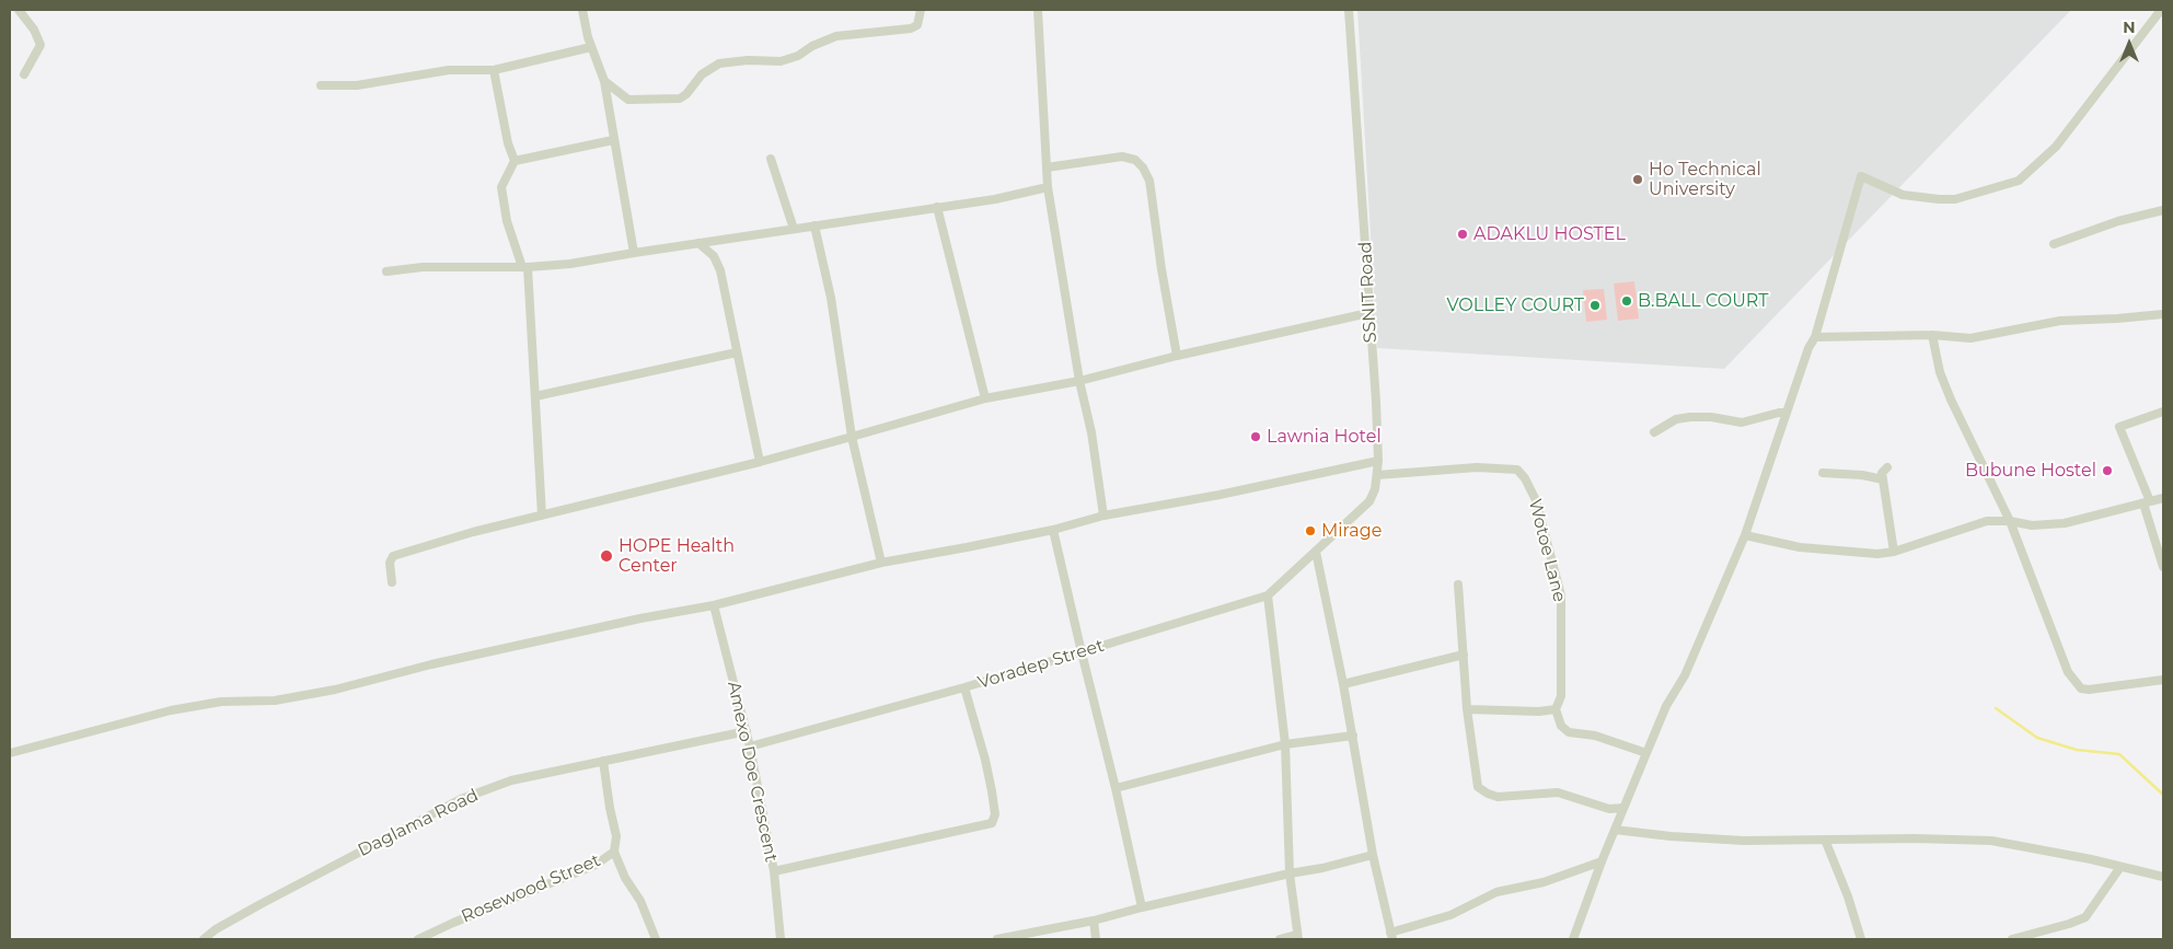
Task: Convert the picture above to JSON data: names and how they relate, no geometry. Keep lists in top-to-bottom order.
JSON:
{
  "streets": {
    "street": [
      "SSNIT Road",
      "Wotoe Lane",
      "Voradep Street",
      "Amexo Doe Crescent",
      "Daglama Road",
      "Rosewood Street"
    ]
  },
  "crossings": [
    ["SSNIT Road", "Wotoe Lane"],
    ["SSNIT Road", "Voradep Street"],
    ["Voradep Street", "Amexo Doe Crescent"],
    ["Amexo Doe Crescent", "Daglama Road"]
  ],
  "places": [
    "Ho Technical University",
    "ADAKLU HOSTEL",
    "B.BALL COURT",
    "VOLLEY COURT",
    "Lawnia Hotel",
    "Bubune Hostel",
    "Mirage",
    "HOPE Health Center"
  ],
  "north": "top"
}
